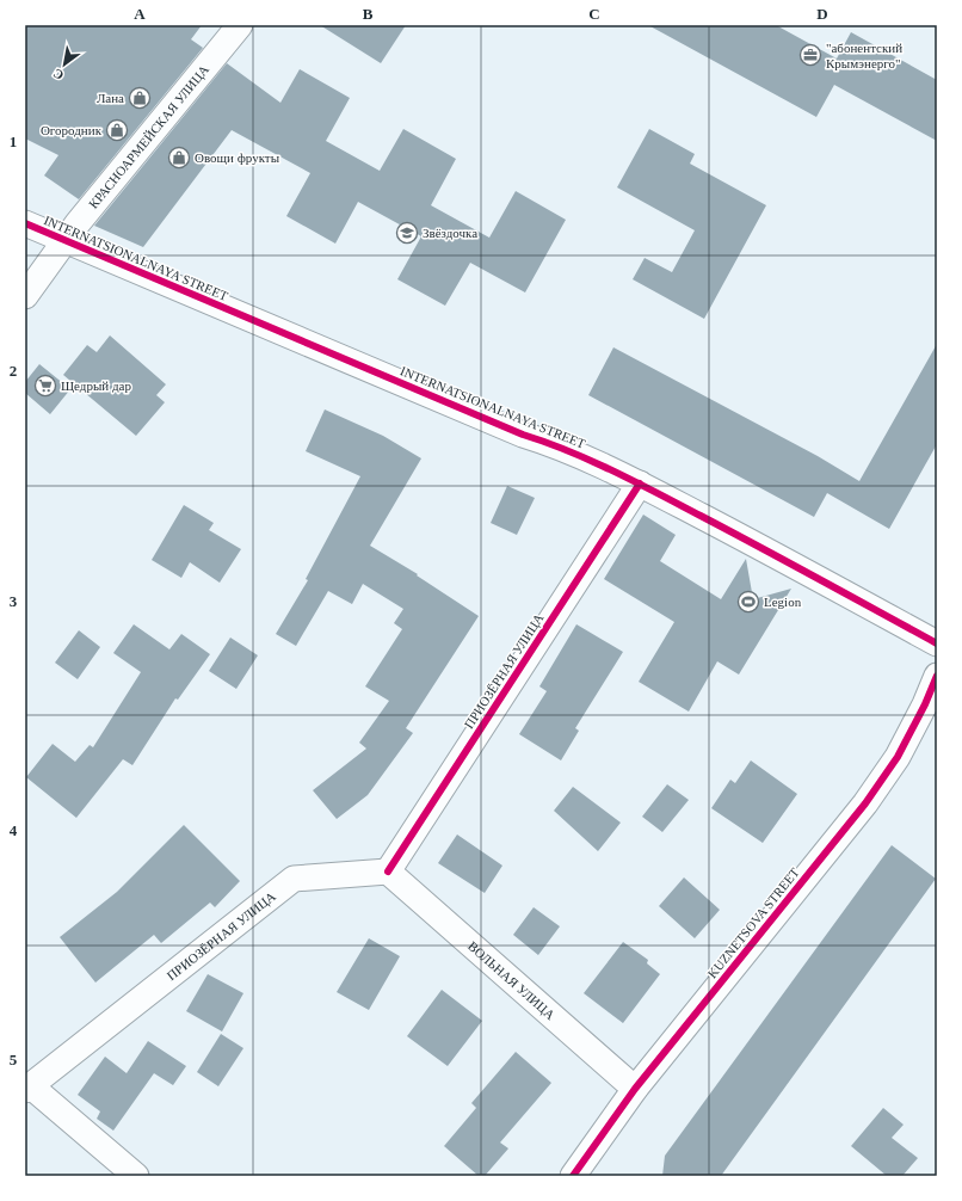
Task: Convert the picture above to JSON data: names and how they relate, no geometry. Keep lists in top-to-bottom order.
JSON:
{
  "streets": {
    "street": [
      "КРАСНОАРМЕЙСКАЯ УЛИЦА",
      "INTERNATSIONALNAYA STREET",
      "ПРИОЗЁРНАЯ УЛИЦА",
      "KUZNETSOVA STREET",
      "ВОЛЬНАЯ УЛИЦА"
    ]
  },
  "crossings": [
    ["КРАСНОАРМЕЙСКАЯ УЛИЦА", "INTERNATSIONALNAYA STREET"],
    ["INTERNATSIONALNAYA STREET", "ПРИОЗЁРНАЯ УЛИЦА"],
    ["ПРИОЗЁРНАЯ УЛИЦА", "ВОЛЬНАЯ УЛИЦА"],
    ["KUZNETSOVA STREET", "ВОЛЬНАЯ УЛИЦА"]
  ],
  "places": {
    "office": ["\"абонентский Крымэнерго\""],
    "shop": ["Лана", "Огородник", "Овощи фрукты"],
    "school or university": ["Звёздочка"],
    "supermarket": ["Щедрый дар"],
    "sports": ["Legion"]
  },
  "north": "bottom left",
  "grid": {
    "columns": [
      "A",
      "B",
      "C",
      "D"
    ],
    "rows": [
      "1",
      "2",
      "3",
      "4",
      "5"
    ]
  }
}
